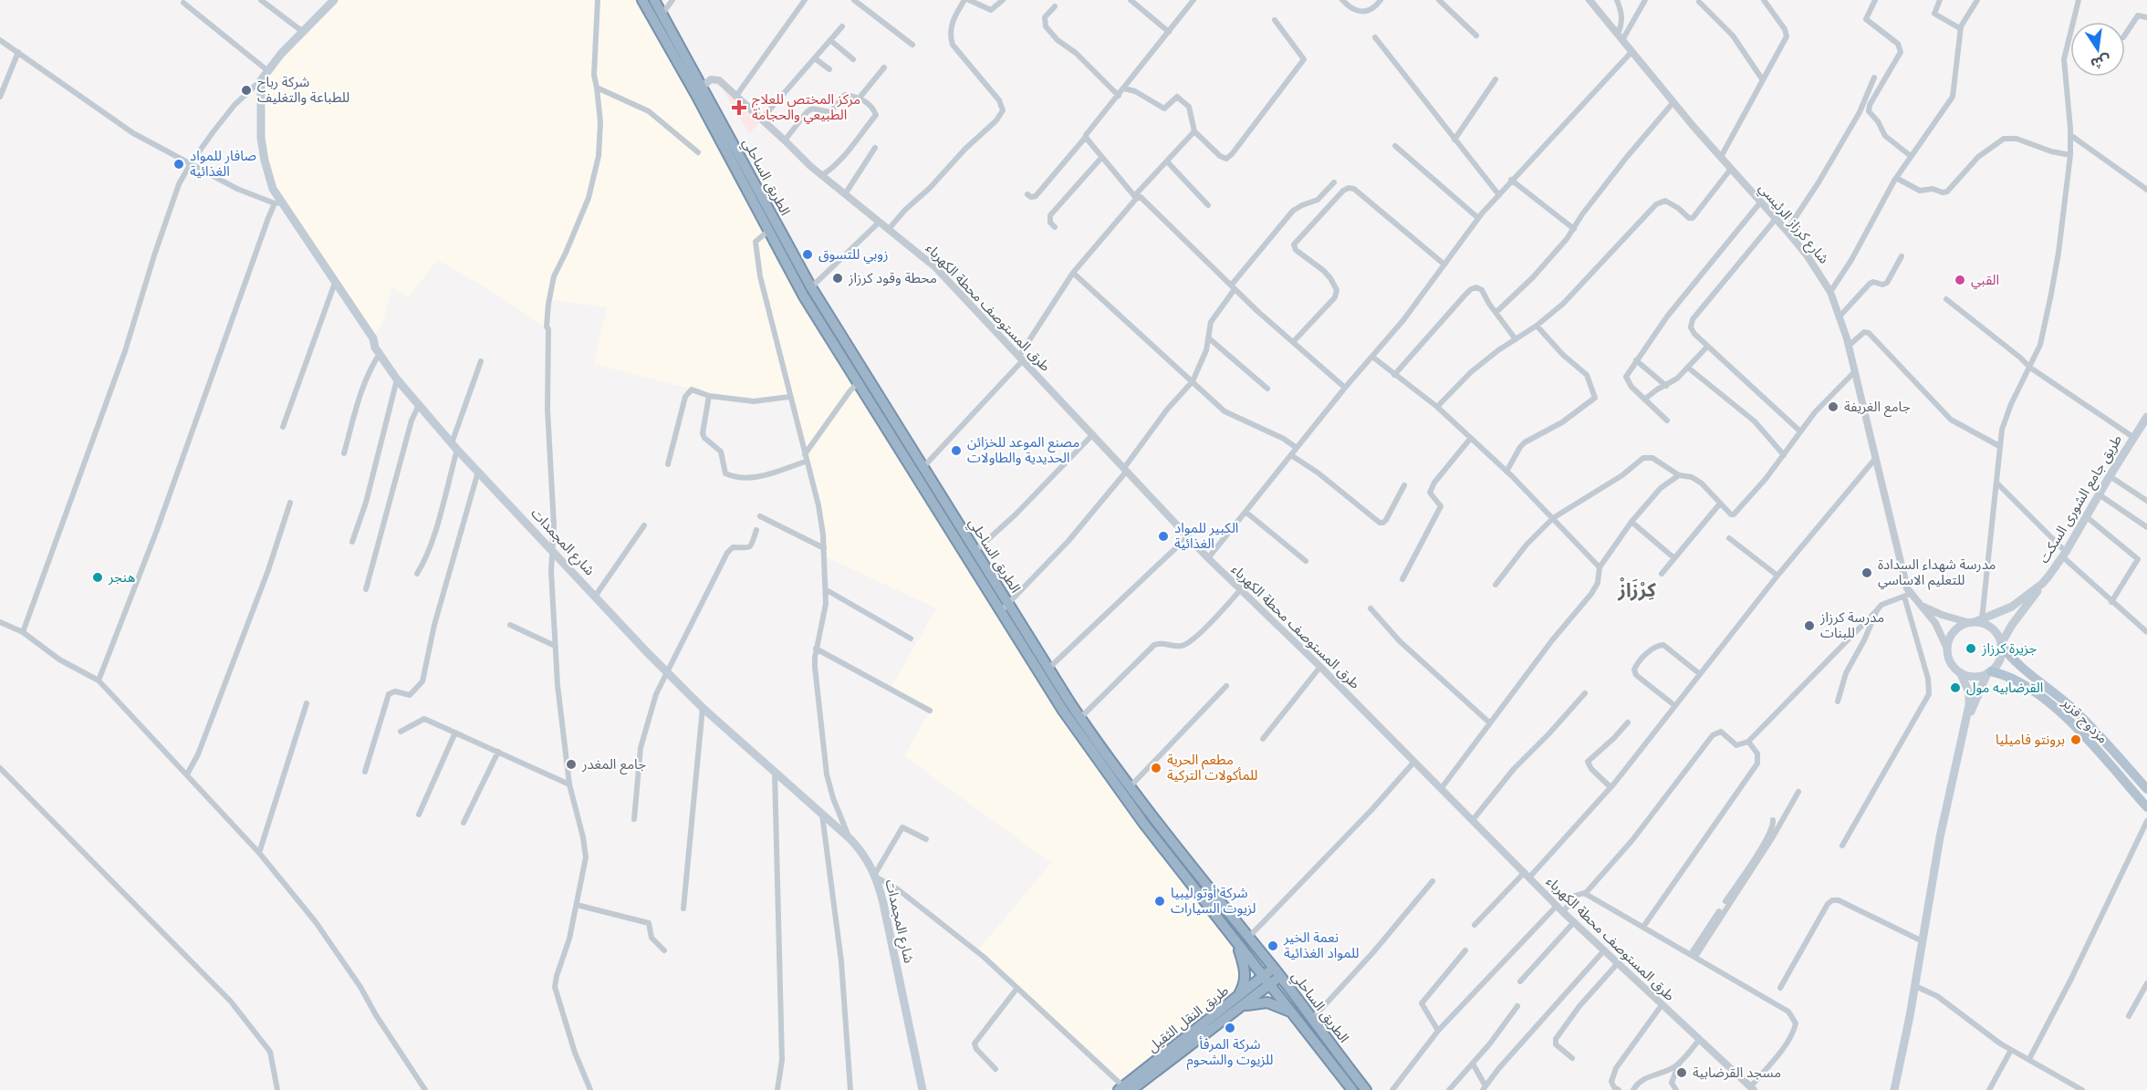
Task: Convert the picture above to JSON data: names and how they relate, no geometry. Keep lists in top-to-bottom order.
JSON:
{
  "streets": {
    "highway": ["الطريق الساحلي", "طريق النقل الثقيل"],
    "main road": ["طريق جامع الشورى السكت", "شارع المجمدات", "مزدوج قزير"],
    "street": ["شارع كرزاز الرئيسي", "طرق المستوصف محطة الكهرباء"]
  },
  "crossings": [
    ["الطريق الساحلي", "طرق المستوصف محطة الكهرباء"],
    ["الطريق الساحلي", "طريق النقل الثقيل"],
    ["شارع كرزاز الرئيسي", "طريق جامع الشورى السكت"],
    ["شارع كرزاز الرئيسي", "مزدوج قزير"],
    ["طريق جامع الشورى السكت", "مزدوج قزير"]
  ],
  "districts": ["كِرْزَازْ"],
  "places": {
    "other": [
      "شركة رباح للطباعة والتغليف",
      "صافار للمواد الغذائية",
      "زوبي للتسوق",
      "محطة وقود كرزاز",
      "القبي",
      "جامع الغريفة",
      "مصنع الموعد للخزائن الحديدية والطاولات",
      "الكبير للمواد الغذائية",
      "مدرسة شهداء السدادة للتعليم الاساسي",
      "هنجر",
      "مدرسة كرزاز للبنات",
      "جزيرة كرزاز",
      "القرضابيه مول",
      "برونتو فاميليا",
      "جامع المغدر",
      "مطعم الحرية للمأكولات التركية",
      "شركة أوتو ليبيا لزيوت السيارات",
      "نعمة الخير للمواد الغذائية",
      "شركة المرفأ للزيوت والشحوم",
      "مسجد القرضابية"
    ],
    "health": ["مركز المختص للعلاج الطبيعي والحجامة"]
  },
  "north": "bottom"
}
